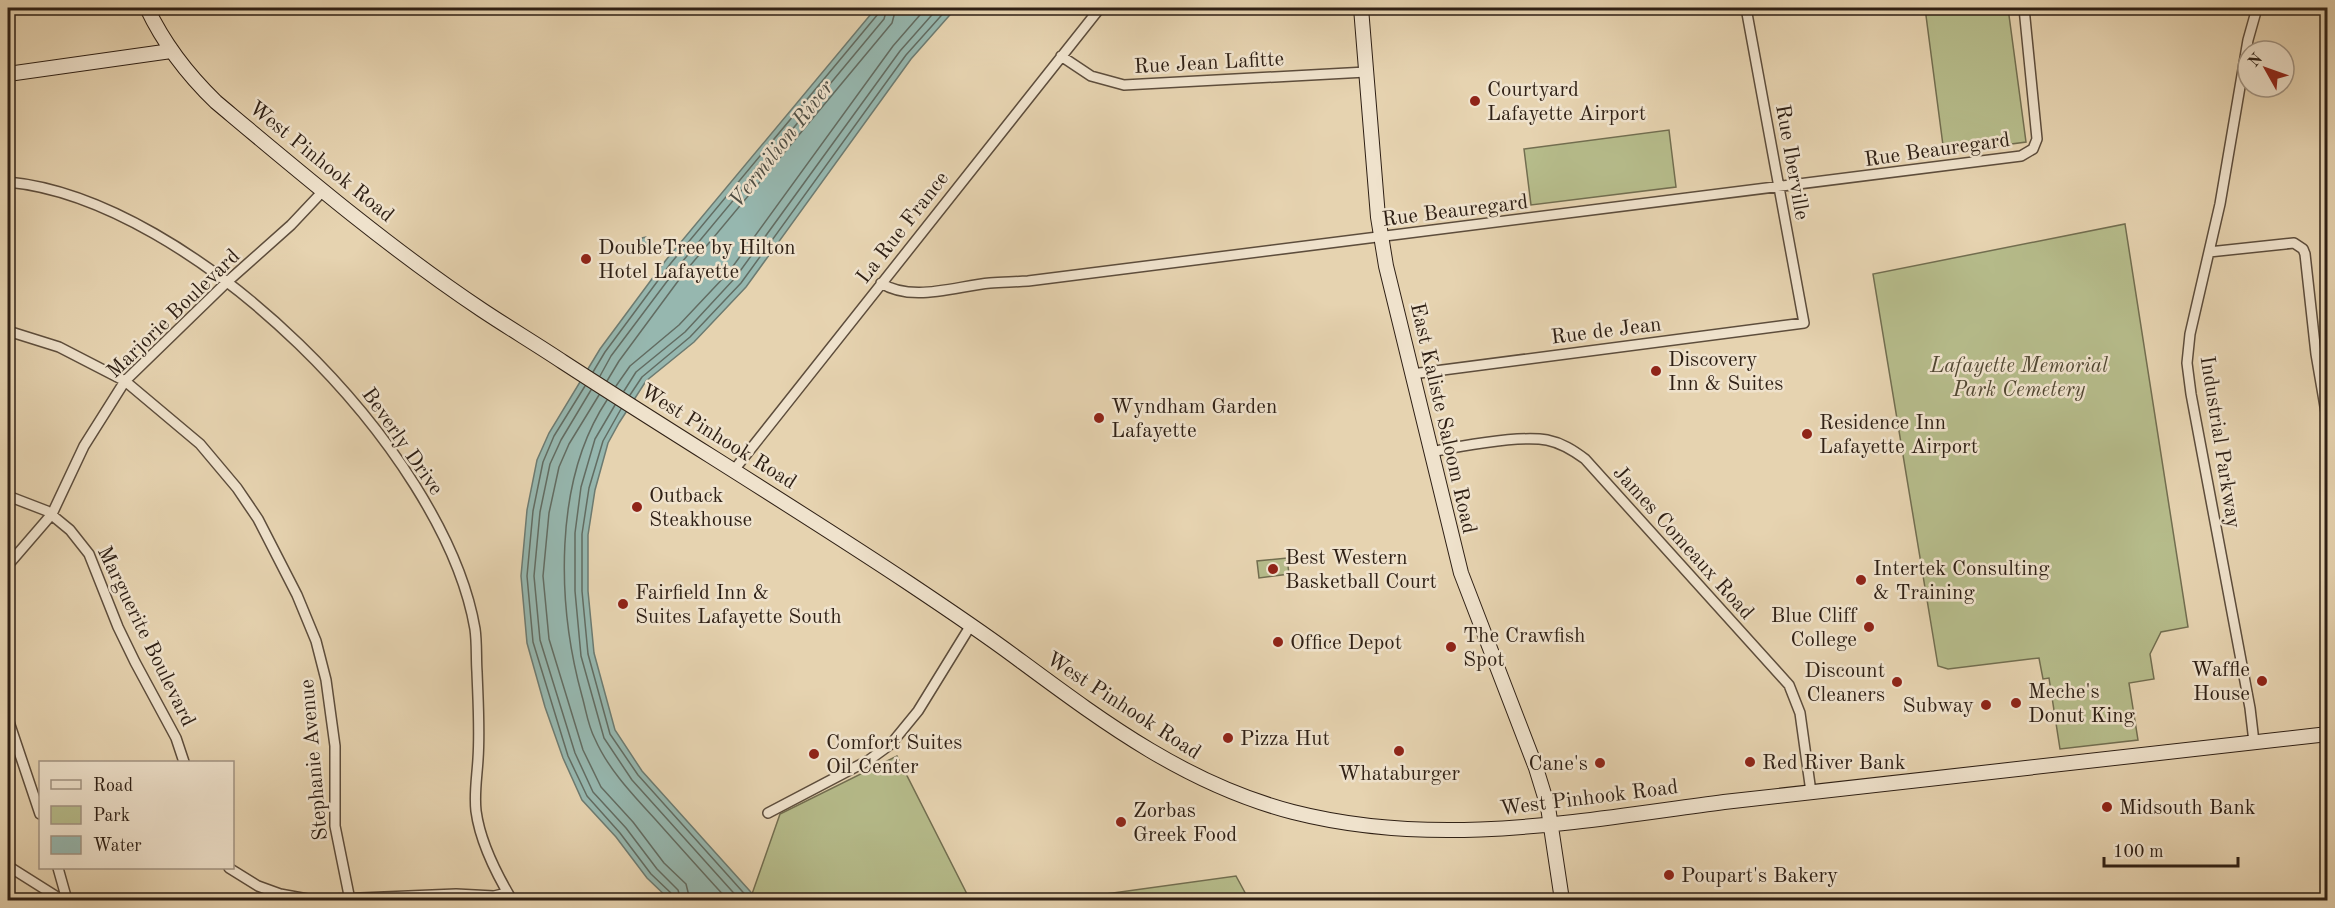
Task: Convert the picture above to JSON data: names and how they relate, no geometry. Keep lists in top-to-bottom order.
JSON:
{
  "streets": {
    "main road": ["West Pinhook Road", "East Kaliste Saloom Road"],
    "street": [
      "Rue Jean Lafitte",
      "Rue Beauregard",
      "Rue Iberville",
      "La Rue France",
      "Marjorie Boulevard",
      "Rue de Jean",
      "Beverly Drive",
      "Industrial Parkway",
      "James Comeaux Road",
      "Marguerite Boulevard",
      "Stephanie Avenue"
    ]
  },
  "crossings": [
    ["Rue Jean Lafitte", "La Rue France"],
    ["Rue Jean Lafitte", "East Kaliste Saloom Road"],
    ["Rue Beauregard", "Rue Iberville"],
    ["Rue Beauregard", "La Rue France"],
    ["Rue Beauregard", "East Kaliste Saloom Road"],
    ["West Pinhook Road", "La Rue France"],
    ["West Pinhook Road", "Marjorie Boulevard"],
    ["West Pinhook Road", "East Kaliste Saloom Road"],
    ["West Pinhook Road", "Industrial Parkway"],
    ["West Pinhook Road", "James Comeaux Road"],
    ["Rue Iberville", "Rue de Jean"],
    ["Marjorie Boulevard", "Beverly Drive"],
    ["Marjorie Boulevard", "Marguerite Boulevard"],
    ["Marjorie Boulevard", "Stephanie Avenue"],
    ["Rue de Jean", "East Kaliste Saloom Road"],
    ["East Kaliste Saloom Road", "James Comeaux Road"]
  ],
  "water": ["Vermilion River"],
  "parks": ["Lafayette Memorial Park Cemetery"],
  "places": [
    "Courtyard Lafayette Airport",
    "DoubleTree by Hilton Hotel Lafayette",
    "Discovery Inn & Suites",
    "Wyndham Garden Lafayette",
    "Residence Inn Lafayette Airport",
    "Outback Steakhouse",
    "Best Western Basketball Court",
    "Intertek Consulting & Training",
    "Fairfield Inn & Suites Lafayette South",
    "Blue Cliff College",
    "Office Depot",
    "The Crawfish Spot",
    "Waffle House",
    "Discount Cleaners",
    "Meche's Donut King",
    "Subway",
    "Pizza Hut",
    "Whataburger",
    "Comfort Suites Oil Center",
    "Red River Bank",
    "Cane's",
    "Midsouth Bank",
    "Zorbas Greek Food",
    "Poupart's Bakery"
  ],
  "legend": ["Road", "Park", "Water"],
  "scale_bar": "100 m",
  "north": "top left"
}
